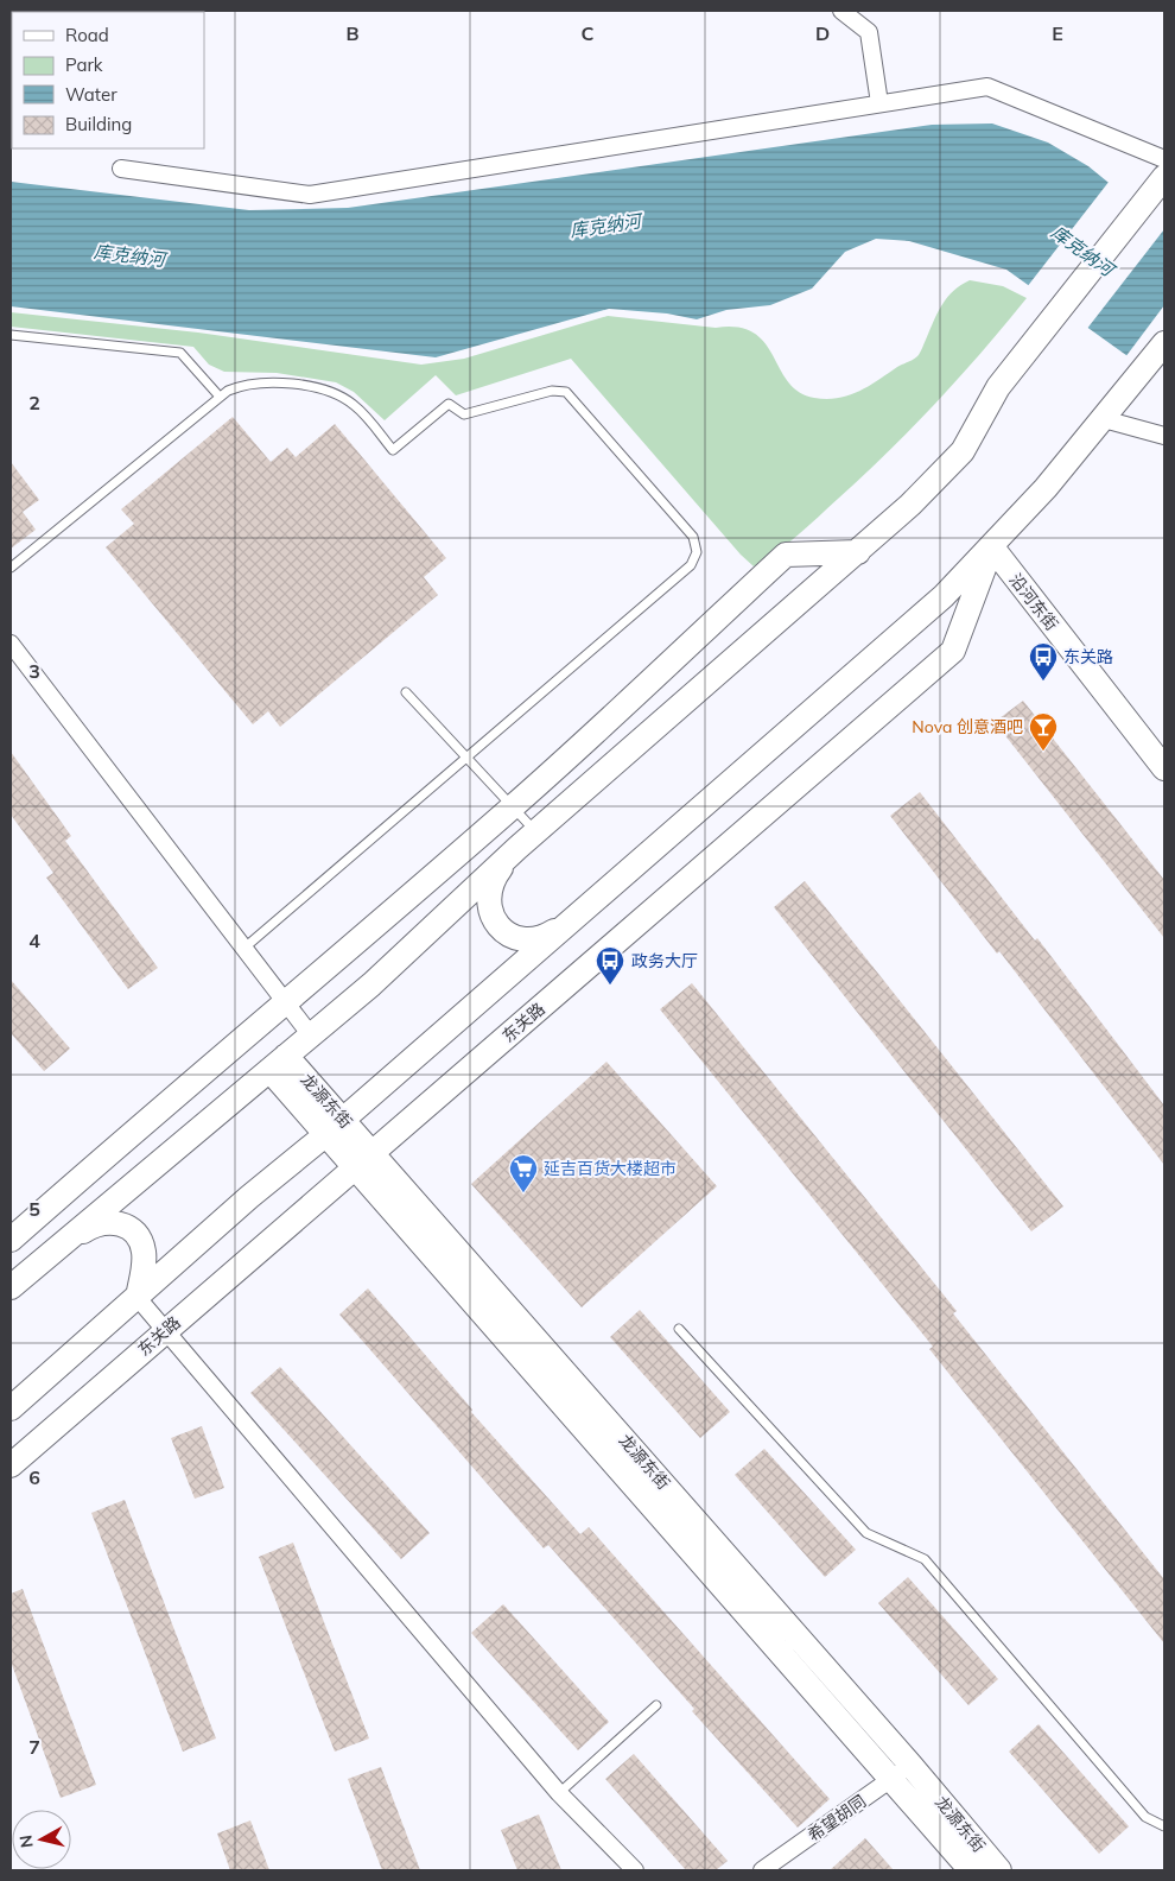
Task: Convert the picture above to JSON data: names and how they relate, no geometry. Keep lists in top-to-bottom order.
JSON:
{
  "streets": {
    "main road": ["沿河东街", "东关路", "龙源东街"],
    "street": ["希望胡同"]
  },
  "crossings": [
    ["沿河东街", "东关路"],
    ["东关路", "龙源东街"],
    ["龙源东街", "希望胡同"]
  ],
  "water": ["库克纳河"],
  "places": {
    "bus stop": ["东关路", "政务大厅"],
    "bar": ["Nova 创意酒吧"],
    "supermarket": ["延吉百货大楼超市"]
  },
  "legend": [
    "Road",
    "Park",
    "Water",
    "Building"
  ],
  "north": "left",
  "grid": {
    "columns": [
      "B",
      "C",
      "D",
      "E"
    ],
    "rows": [
      "2",
      "3",
      "4",
      "5",
      "6",
      "7"
    ]
  }
}
